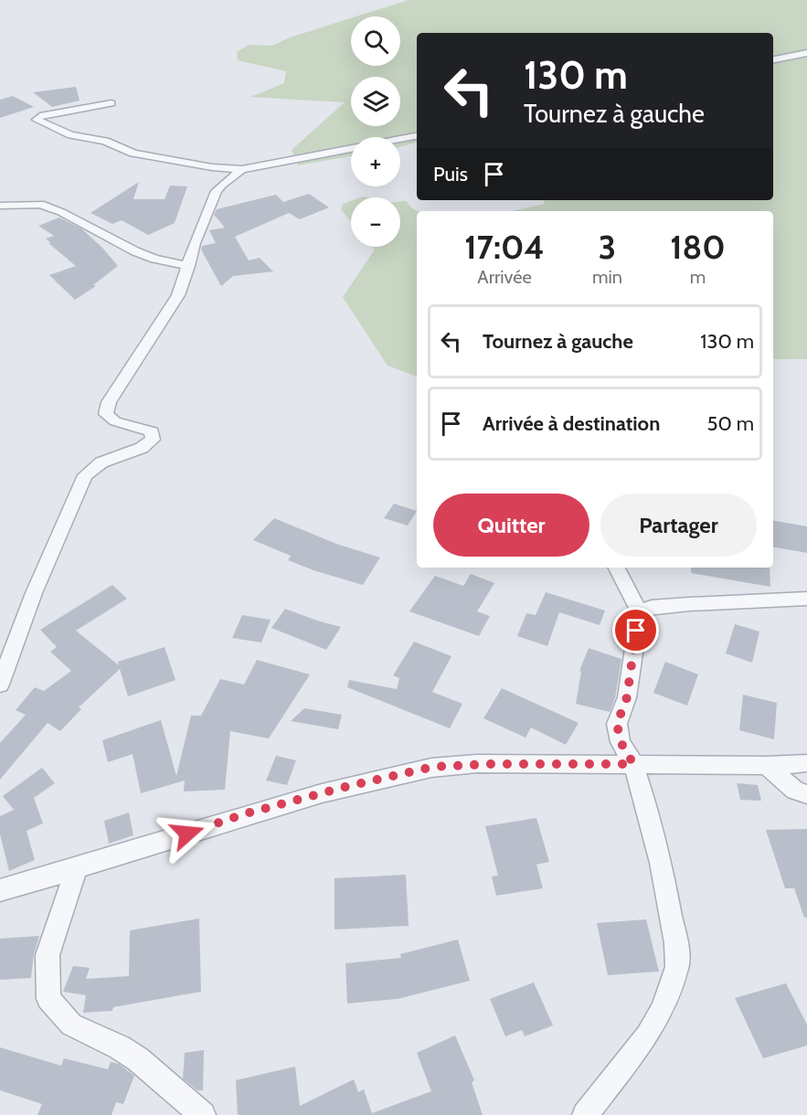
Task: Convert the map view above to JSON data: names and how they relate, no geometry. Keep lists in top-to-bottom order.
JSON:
{
  "page": {
    "map_buttons": ["+", "−"],
    "turn": ["130 m", "Tournez à gauche"],
    "then": "Puis",
    "eta": [
      "17:04",
      "Arrivée",
      "3",
      "min",
      "180",
      "m"
    ],
    "list": [
      {
        "name": "Tournez à gauche",
        "value": "130 m"
      },
      {
        "name": "Arrivée à destination",
        "value": "50 m"
      }
    ],
    "buttons": ["Quitter", "Partager"]
  }
}
